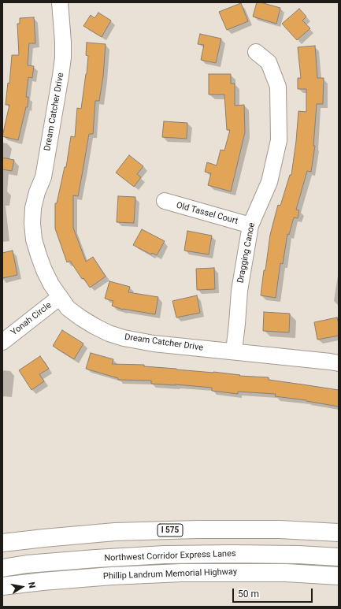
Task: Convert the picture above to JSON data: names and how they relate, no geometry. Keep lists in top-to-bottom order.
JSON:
{
  "streets": {
    "highway": ["I 575", "Northwest Corridor Express Lanes", "Phillip Landrum Memorial Highway"],
    "street": [
      "Dream Catcher Drive",
      "Old Tassel Court",
      "Dragging Canoe",
      "Yonah Circle"
    ]
  },
  "crossings": [
    ["Dream Catcher Drive", "Dragging Canoe"],
    ["Dream Catcher Drive", "Yonah Circle"],
    ["Old Tassel Court", "Dragging Canoe"]
  ],
  "scale_bar": "50 m",
  "north": "right"
}
